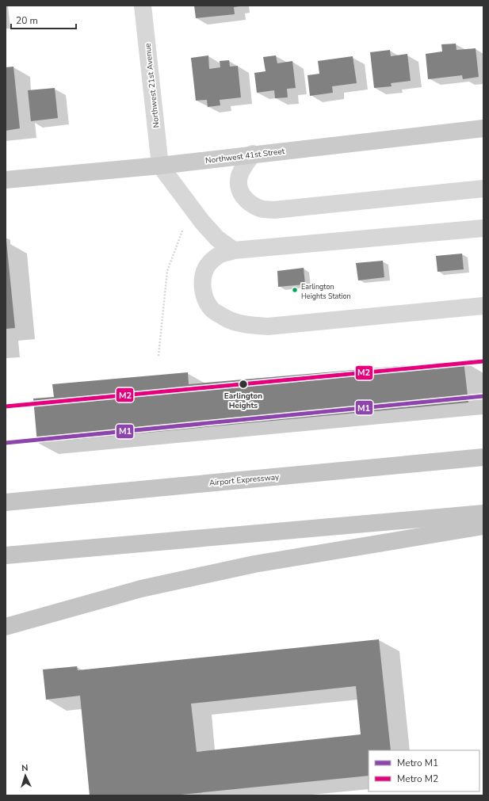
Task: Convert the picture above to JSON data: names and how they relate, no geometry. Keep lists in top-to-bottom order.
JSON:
{
  "streets": {
    "highway": ["Airport Expressway"],
    "main road": ["Northwest 41st Street"],
    "street": ["Northwest 21st Avenue"]
  },
  "crossings": [
    ["Northwest 21st Avenue", "Northwest 41st Street"]
  ],
  "places": ["Earlington Heights Station", "Earlington Heights"],
  "lines": ["metro line M2", "metro line M1"],
  "legend": ["Metro M1", "Metro M2"],
  "scale_bar": "20 m",
  "north": "top"
}
